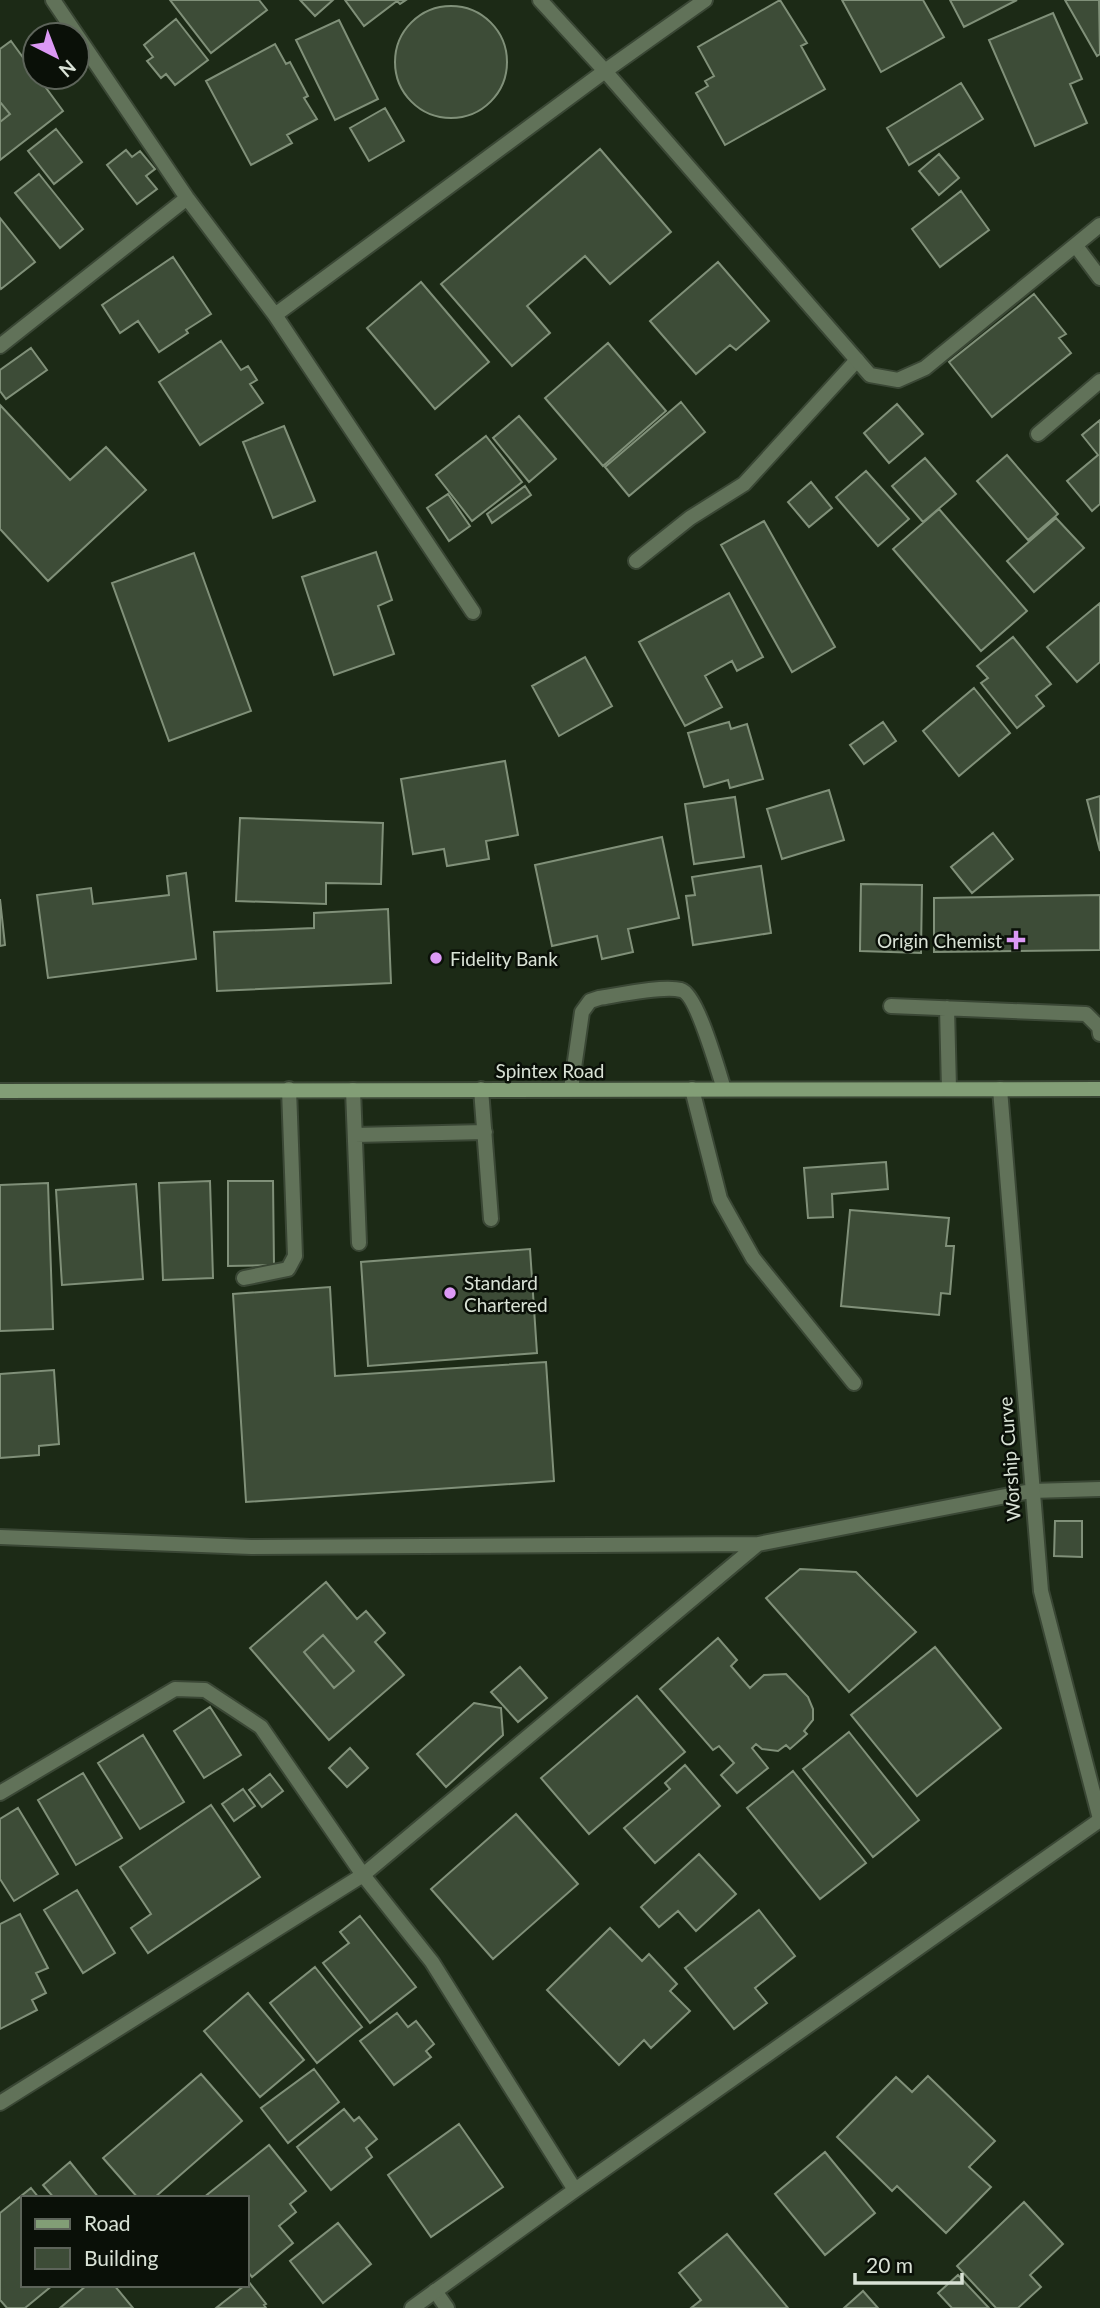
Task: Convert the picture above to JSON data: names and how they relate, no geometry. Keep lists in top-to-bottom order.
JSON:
{
  "streets": {
    "main road": ["Spintex Road"],
    "street": ["Worship Curve"]
  },
  "crossings": [
    ["Spintex Road", "Worship Curve"]
  ],
  "places": {
    "health": ["Origin Chemist"],
    "other": ["Fidelity Bank", "Standard Chartered"]
  },
  "legend": ["Road", "Building"],
  "scale_bar": "20 m",
  "north": "bottom right"
}
